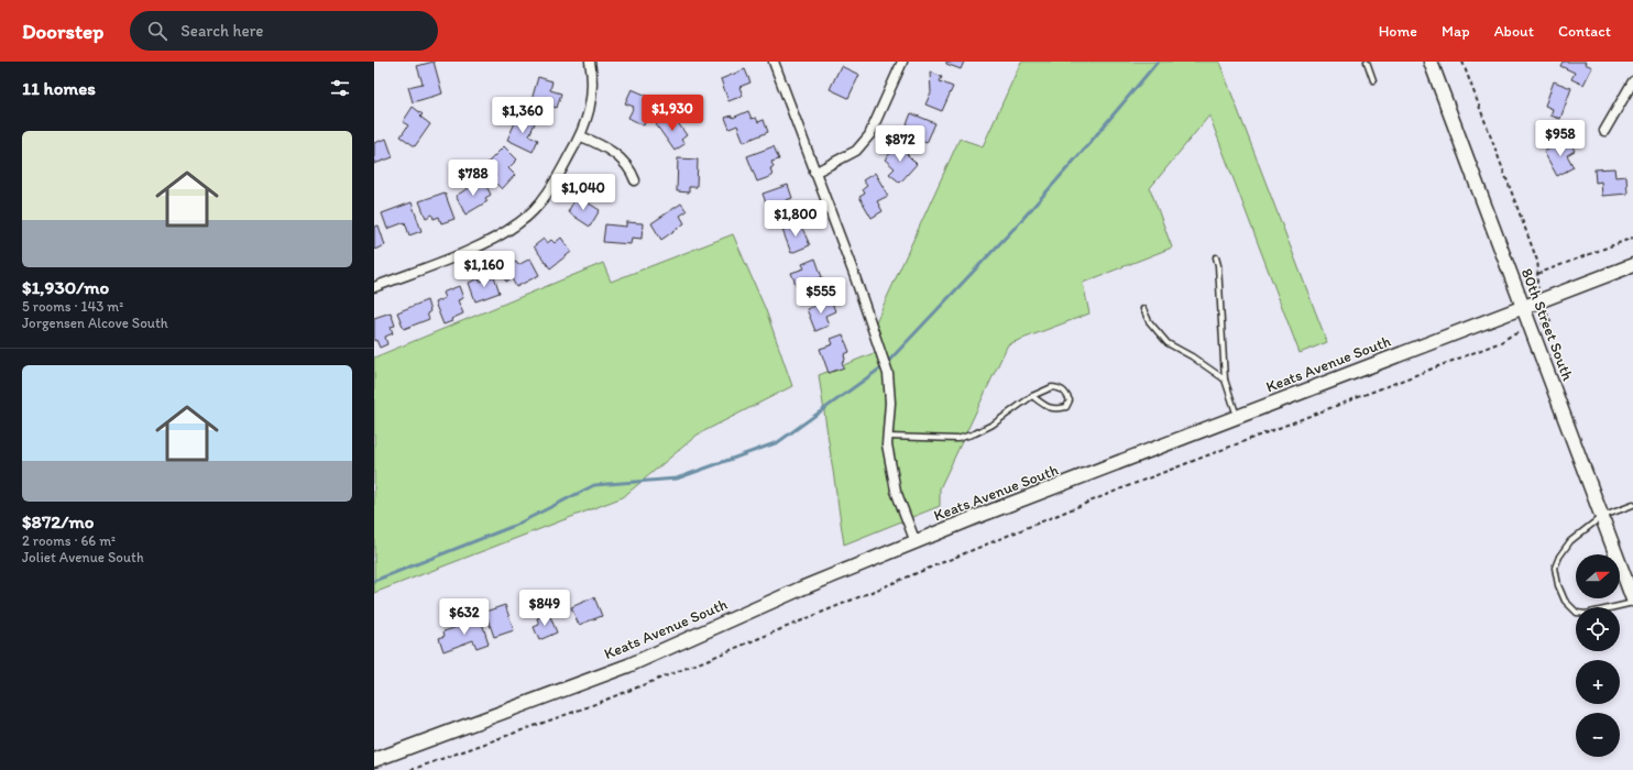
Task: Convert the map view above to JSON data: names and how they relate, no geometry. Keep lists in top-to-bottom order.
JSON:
{
  "streets": {
    "main road": ["80th Street South", "Keats Avenue South"]
  },
  "crossings": [
    ["80th Street South", "Keats Avenue South"]
  ],
  "north": "right",
  "page": {
    "header": "Doorstep",
    "search": "Search here",
    "nav": [
      "Home",
      "Map",
      "About",
      "Contact"
    ],
    "heading": "11 homes",
    "price": [
      "$1,930",
      "$1,360",
      "$958",
      "$872",
      "$788",
      "$1,040",
      "$1,800",
      "$1,160",
      "$555",
      "$849",
      "$632"
    ],
    "list": [
      {
        "name": "$1,930/mo",
        "note": "5 rooms · 143 m² · Jorgensen Alcove South"
      },
      {
        "name": "$872/mo",
        "note": "2 rooms · 66 m² · Joliet Avenue South"
      }
    ],
    "map_buttons": ["+", "−"]
  }
}
